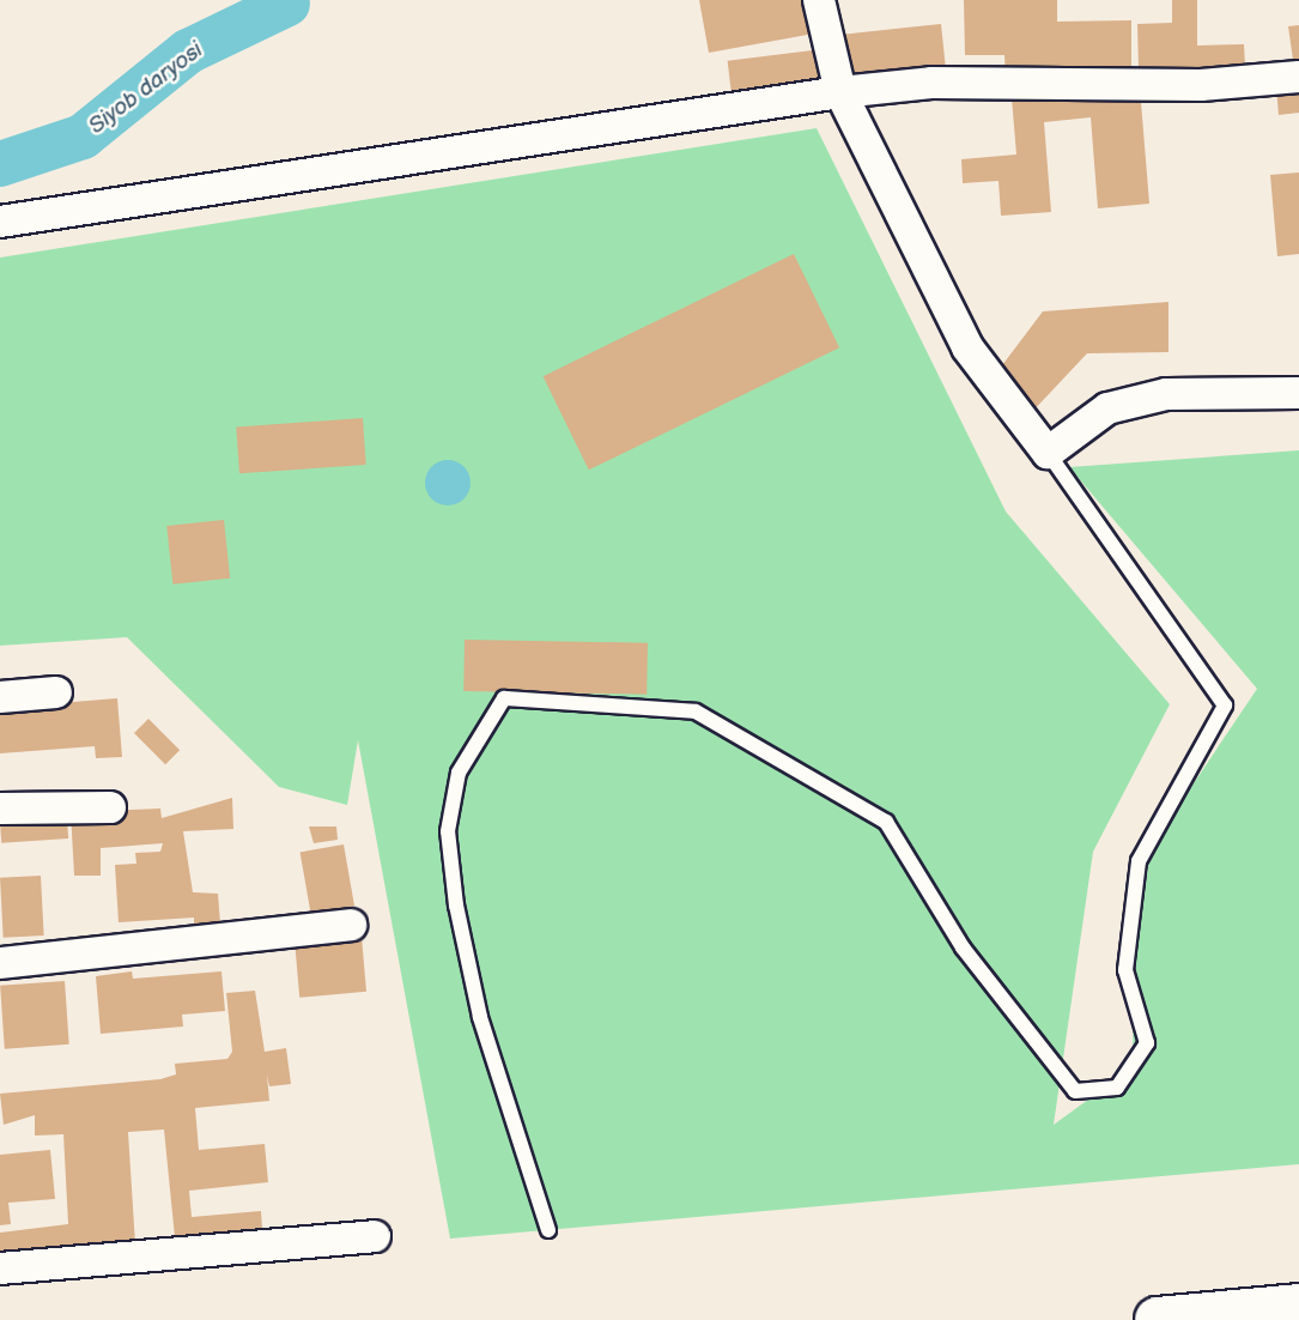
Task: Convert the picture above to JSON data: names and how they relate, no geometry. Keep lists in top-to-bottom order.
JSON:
{
  "water": ["Siyob daryosi"]
}
